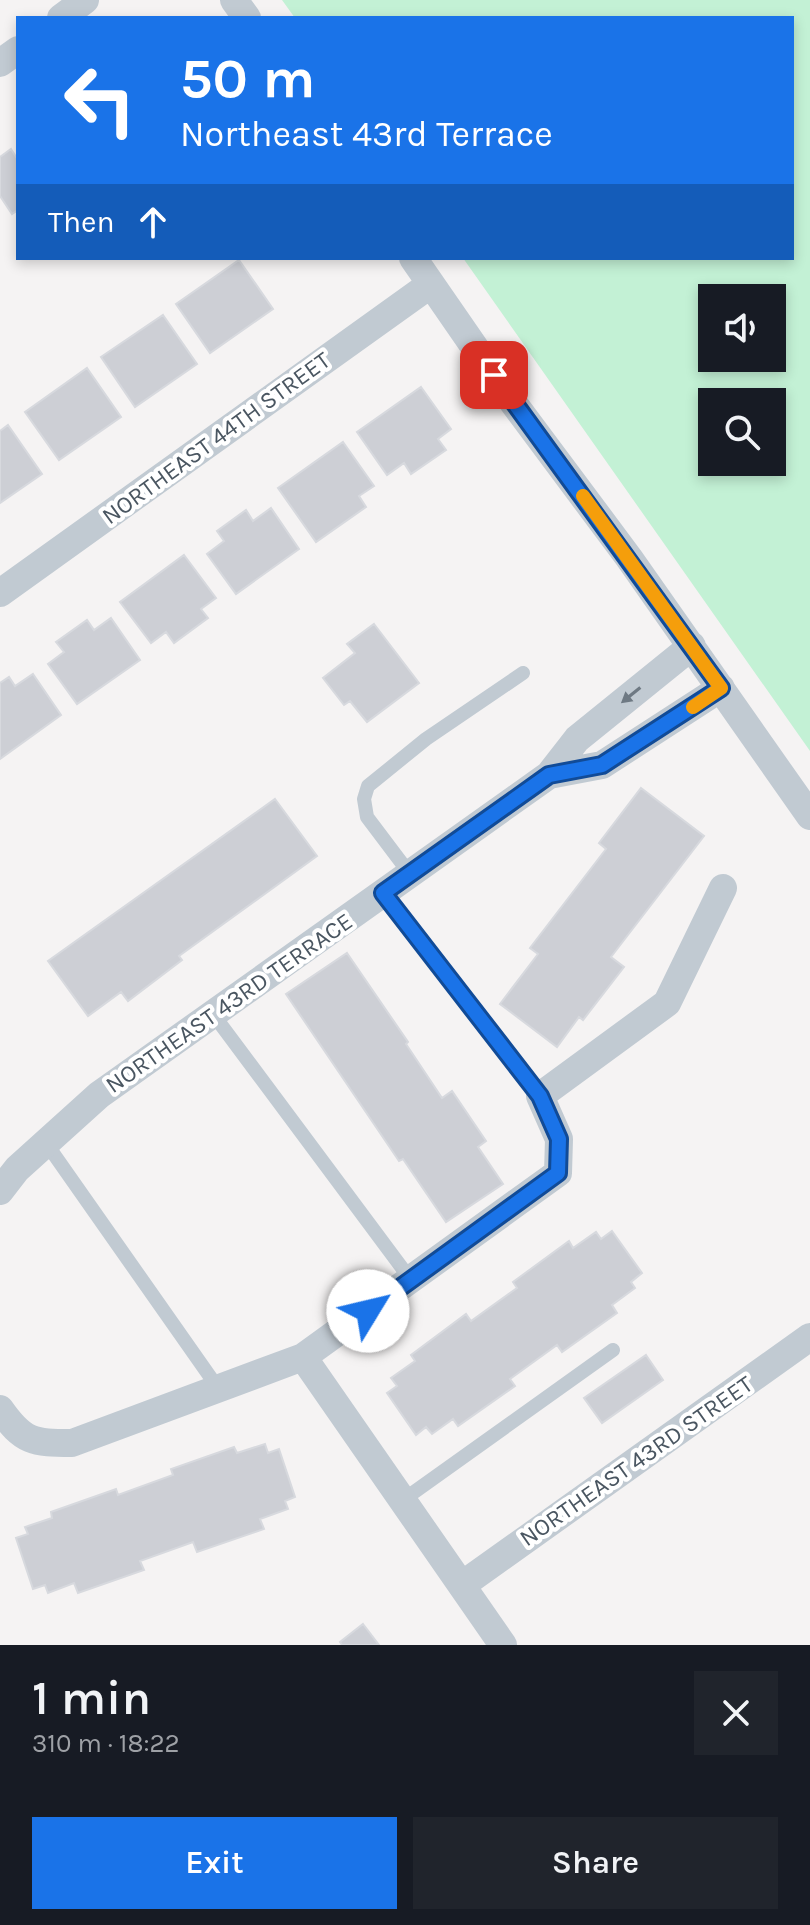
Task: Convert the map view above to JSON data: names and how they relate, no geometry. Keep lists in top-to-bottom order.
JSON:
{
  "streets": {
    "street": ["NORTHEAST 44TH STREET", "NORTHEAST 43RD TERRACE", "NORTHEAST 43RD STREET"]
  },
  "page": {
    "turn": ["50 m", "Northeast 43rd Terrace"],
    "then": "Then",
    "heading": ["1 min", "310 m · 18:22"],
    "buttons": ["Exit", "Share"]
  }
}
